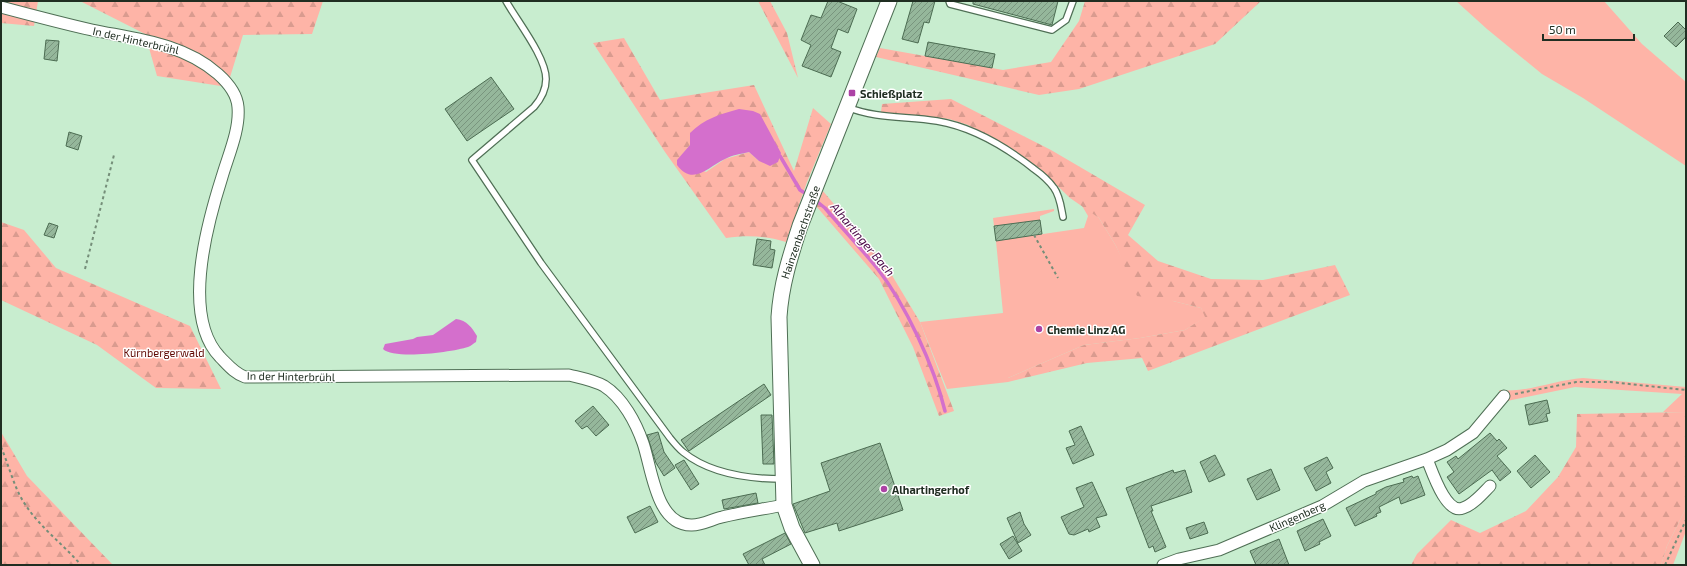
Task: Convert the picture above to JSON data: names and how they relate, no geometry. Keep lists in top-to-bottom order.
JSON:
{
  "streets": {
    "street": ["In der Hinterbrühl", "Hainzenbachstraße", "Klingenberg"]
  },
  "crossings": [
    ["In der Hinterbrühl", "Hainzenbachstraße"]
  ],
  "water": ["Alhartinger Bach"],
  "parks": ["Kürnbergerwald"],
  "places": {
    "transit": ["Schießplatz"],
    "other": ["Chemie Linz AG", "Alhartingerhof"]
  },
  "scale_bar": "50 m"
}
